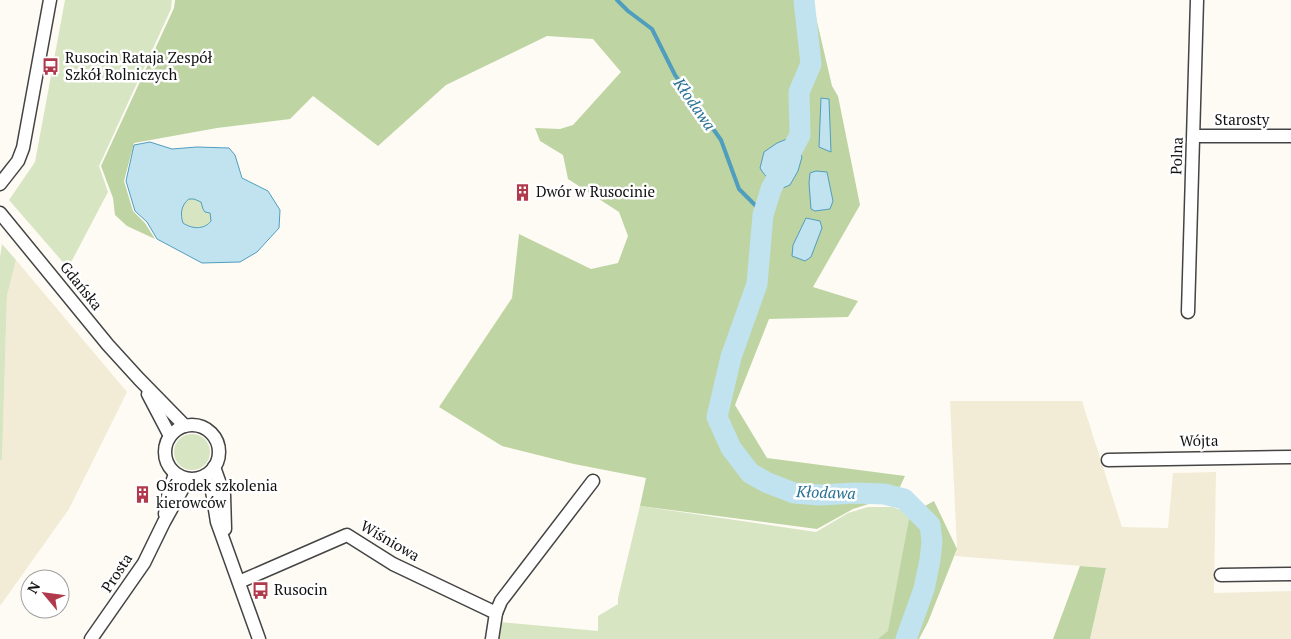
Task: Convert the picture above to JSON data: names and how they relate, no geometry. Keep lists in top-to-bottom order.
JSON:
{
  "streets": {
    "street": [
      "Starosty",
      "Polna",
      "Gdańska",
      "Wójta",
      "Wiśniowa",
      "Prosta"
    ]
  },
  "crossings": [
    ["Starosty", "Polna"],
    ["Gdańska", "Prosta"]
  ],
  "water": ["Kłodawa"],
  "places": {
    "bus stop": ["Rusocin Rataja Zespół Szkół Rolniczych", "Rusocin"],
    "building": ["Dwór w Rusocinie", "Ośrodek szkolenia kierowców"]
  },
  "north": "top left"
}
